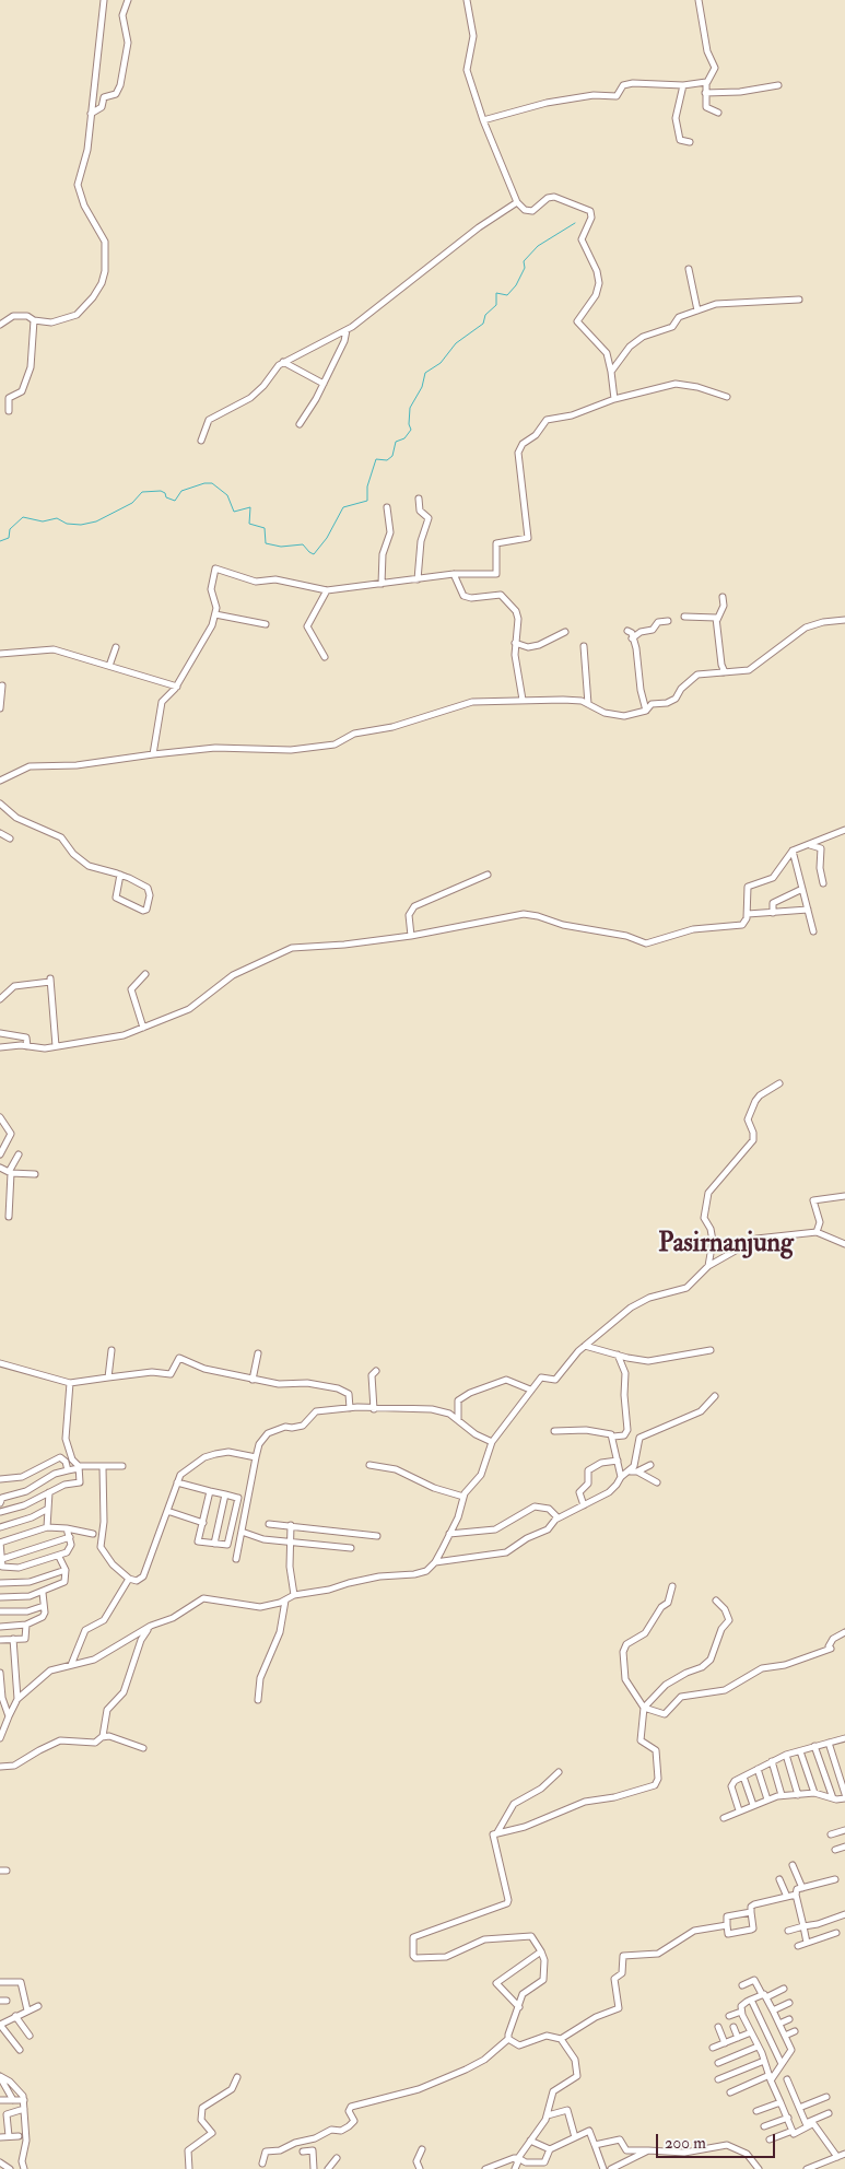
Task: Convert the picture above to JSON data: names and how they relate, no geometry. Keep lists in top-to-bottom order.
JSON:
{
  "districts": ["Pasirnanjung"],
  "scale_bar": "200 m"
}
